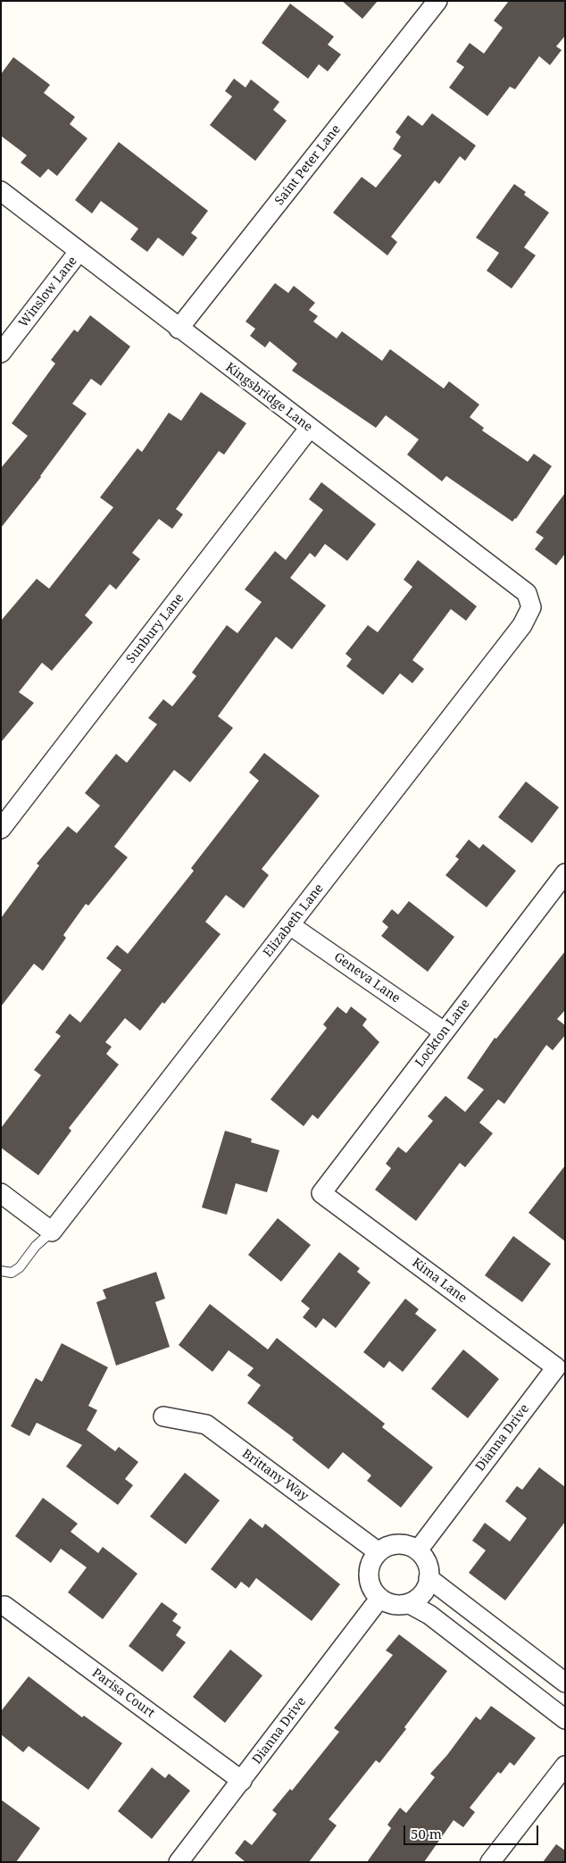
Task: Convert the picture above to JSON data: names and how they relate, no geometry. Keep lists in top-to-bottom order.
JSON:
{
  "streets": {
    "street": [
      "Saint Peter Lane",
      "Winslow Lane",
      "Kingsbridge Lane",
      "Sunbury Lane",
      "Elizabeth Lane",
      "Geneva Lane",
      "Lockton Lane",
      "Kima Lane",
      "Dianna Drive",
      "Brittany Way",
      "Parisa Court"
    ]
  },
  "crossings": [
    ["Saint Peter Lane", "Kingsbridge Lane"],
    ["Winslow Lane", "Kingsbridge Lane"],
    ["Kingsbridge Lane", "Sunbury Lane"],
    ["Kingsbridge Lane", "Elizabeth Lane"],
    ["Elizabeth Lane", "Geneva Lane"],
    ["Geneva Lane", "Lockton Lane"],
    ["Lockton Lane", "Kima Lane"],
    ["Kima Lane", "Dianna Drive"],
    ["Dianna Drive", "Brittany Way"],
    ["Dianna Drive", "Parisa Court"]
  ],
  "scale_bar": "50 m"
}
